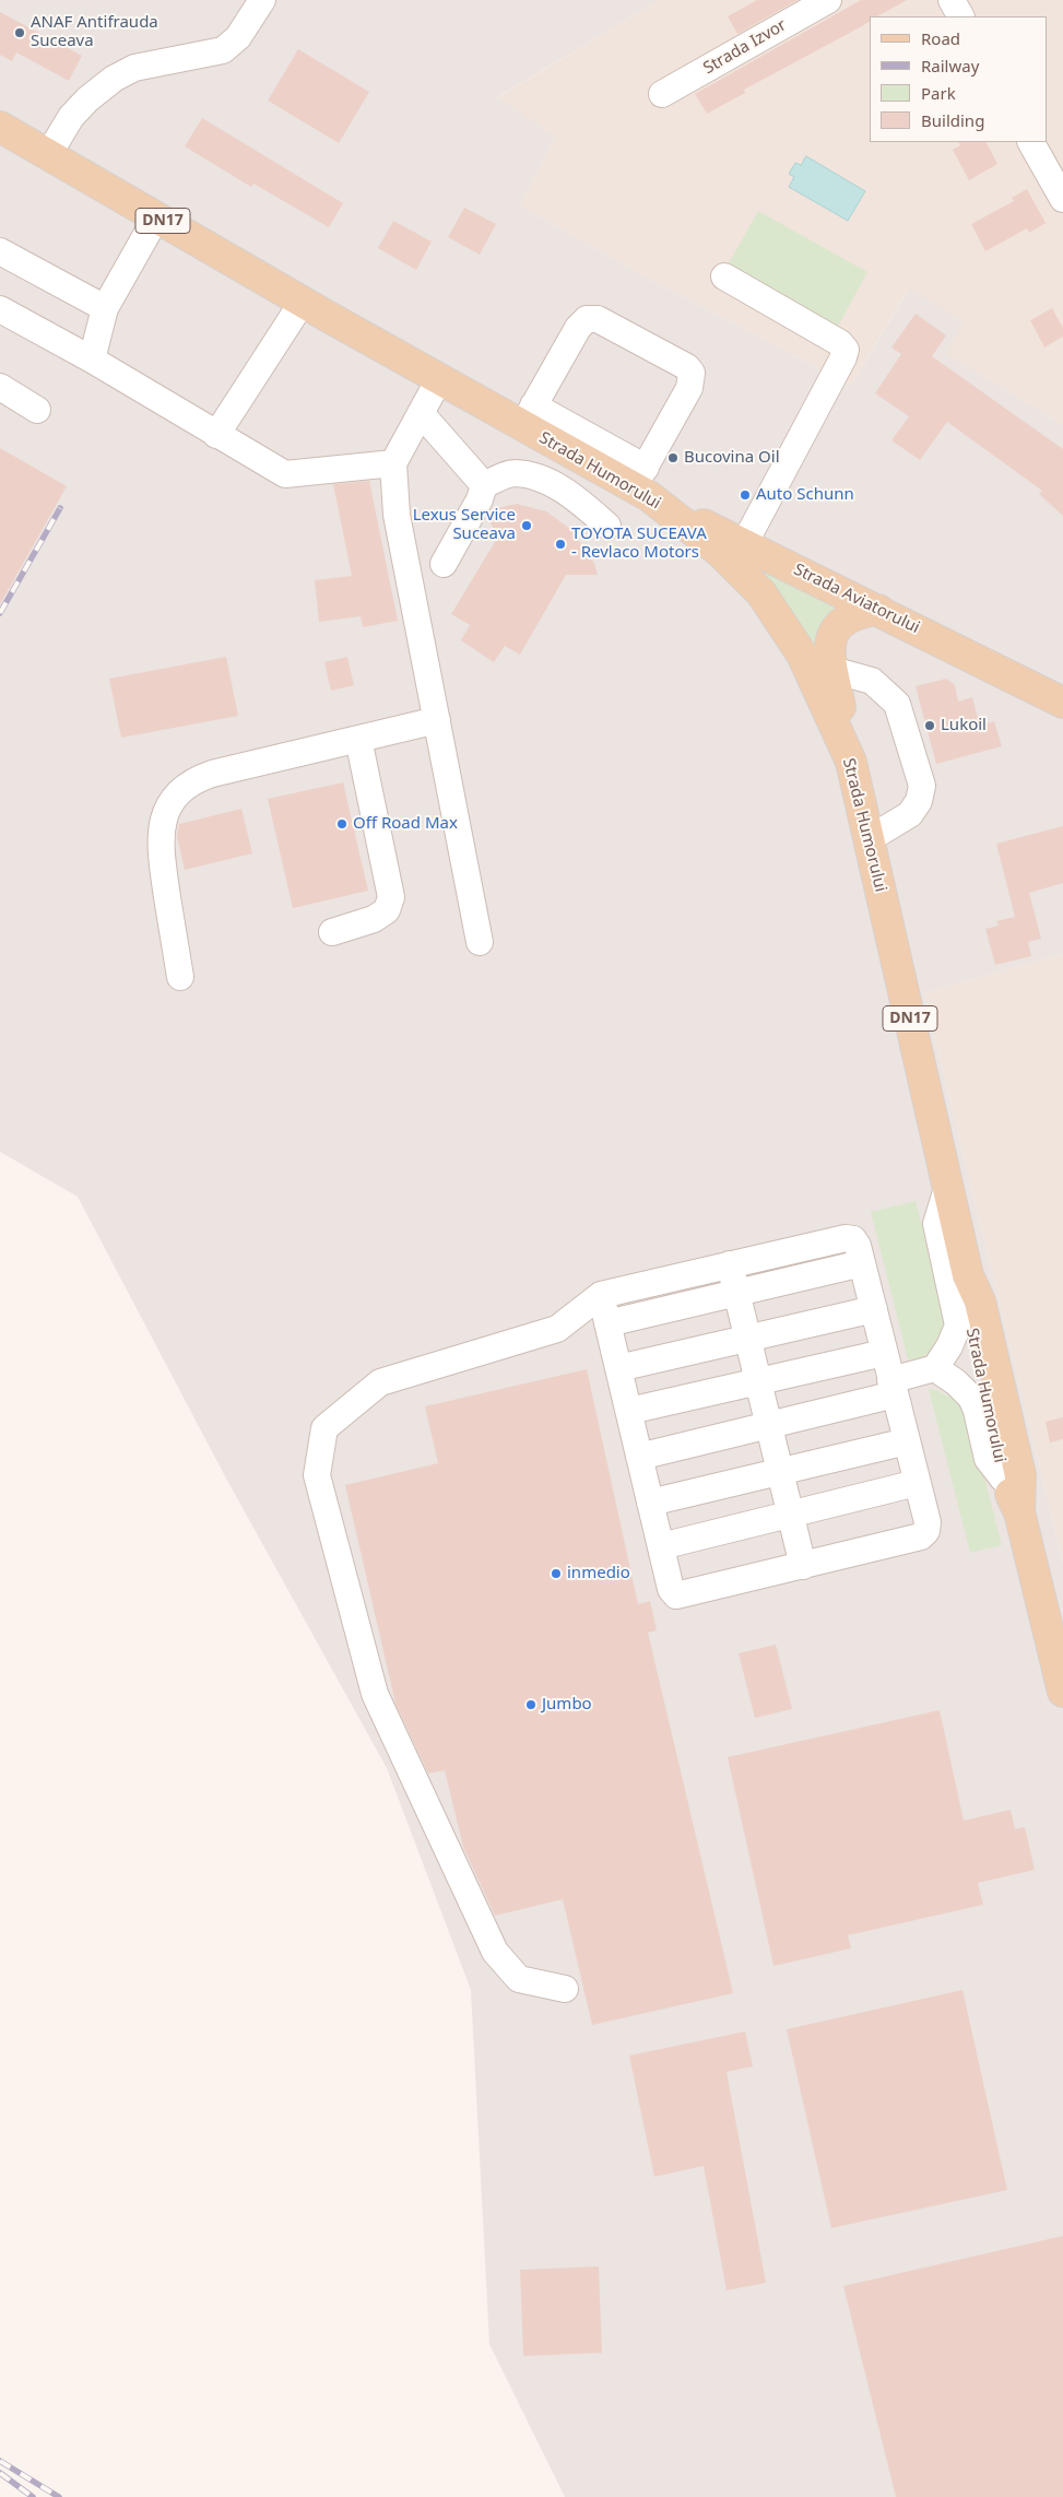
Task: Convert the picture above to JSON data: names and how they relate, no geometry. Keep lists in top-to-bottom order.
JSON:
{
  "streets": {
    "main road": ["DN17", "Strada Humorului", "Strada Aviatorului"],
    "street": ["Strada Izvor"]
  },
  "crossings": [
    ["Strada Humorului", "Strada Aviatorului"]
  ],
  "places": [
    "ANAF Antifrauda Suceava",
    "Bucovina Oil",
    "Auto Schunn",
    "Lexus Service Suceava",
    "TOYOTA SUCEAVA - Revlaco Motors",
    "Lukoil",
    "Off Road Max",
    "inmedio",
    "Jumbo"
  ],
  "legend": [
    "Road",
    "Railway",
    "Park",
    "Building"
  ]
}
